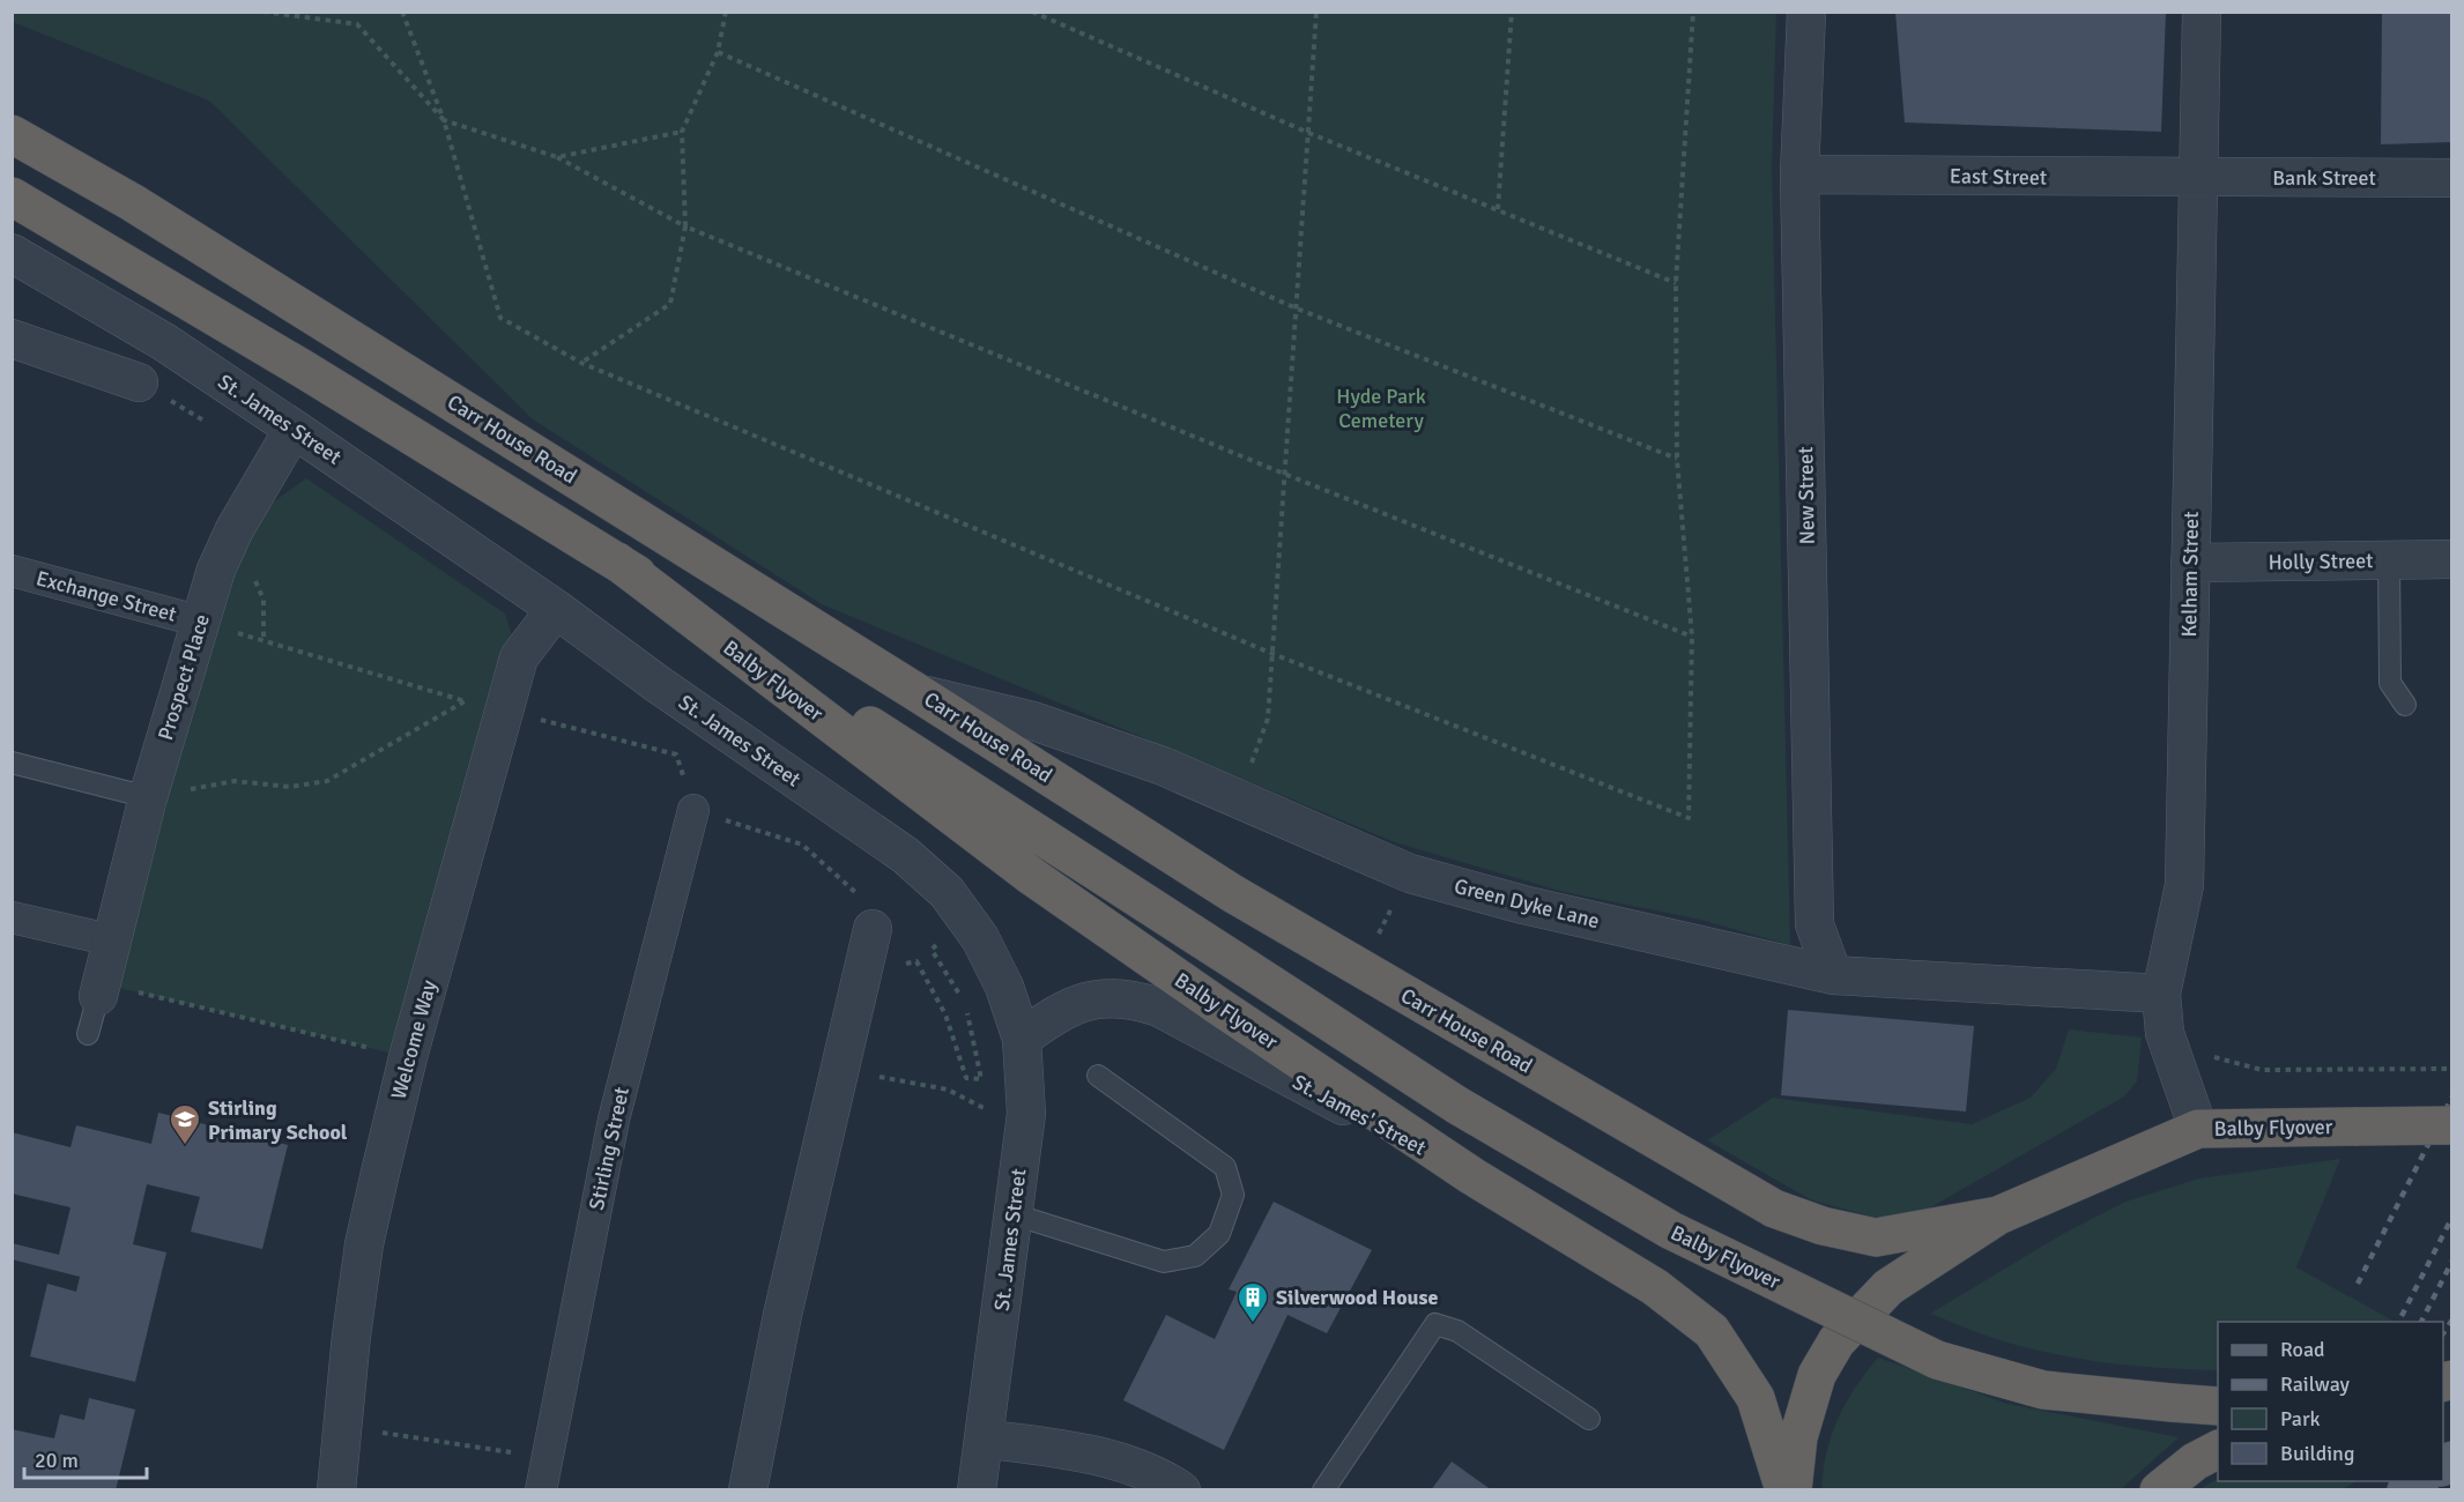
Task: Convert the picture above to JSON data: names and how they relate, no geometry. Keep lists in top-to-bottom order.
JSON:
{
  "streets": {
    "highway": ["Carr House Road", "Balby Flyover"],
    "street": [
      "East Street",
      "Bank Street",
      "St. James Street",
      "New Street",
      "Holly Street",
      "Kelham Street",
      "Exchange Street",
      "Prospect Place",
      "Green Dyke Lane",
      "Welcome Way",
      "St. James' Street",
      "Stirling Street"
    ]
  },
  "crossings": [
    ["East Street", "Bank Street"],
    ["East Street", "New Street"],
    ["East Street", "Kelham Street"],
    ["Bank Street", "Kelham Street"],
    ["St. James Street", "Prospect Place"],
    ["St. James Street", "Welcome Way"],
    ["St. James Street", "St. James' Street"],
    ["Carr House Road", "Balby Flyover"],
    ["Carr House Road", "Green Dyke Lane"],
    ["New Street", "Green Dyke Lane"],
    ["Holly Street", "Kelham Street"],
    ["Kelham Street", "Balby Flyover"],
    ["Kelham Street", "Green Dyke Lane"],
    ["Exchange Street", "Prospect Place"],
    ["Balby Flyover", "St. James' Street"]
  ],
  "parks": ["Hyde Park Cemetery"],
  "places": {
    "school or university": ["Stirling Primary School"],
    "building": ["Silverwood House"]
  },
  "legend": [
    "Road",
    "Railway",
    "Park",
    "Building"
  ],
  "scale_bar": "20 m"
}
